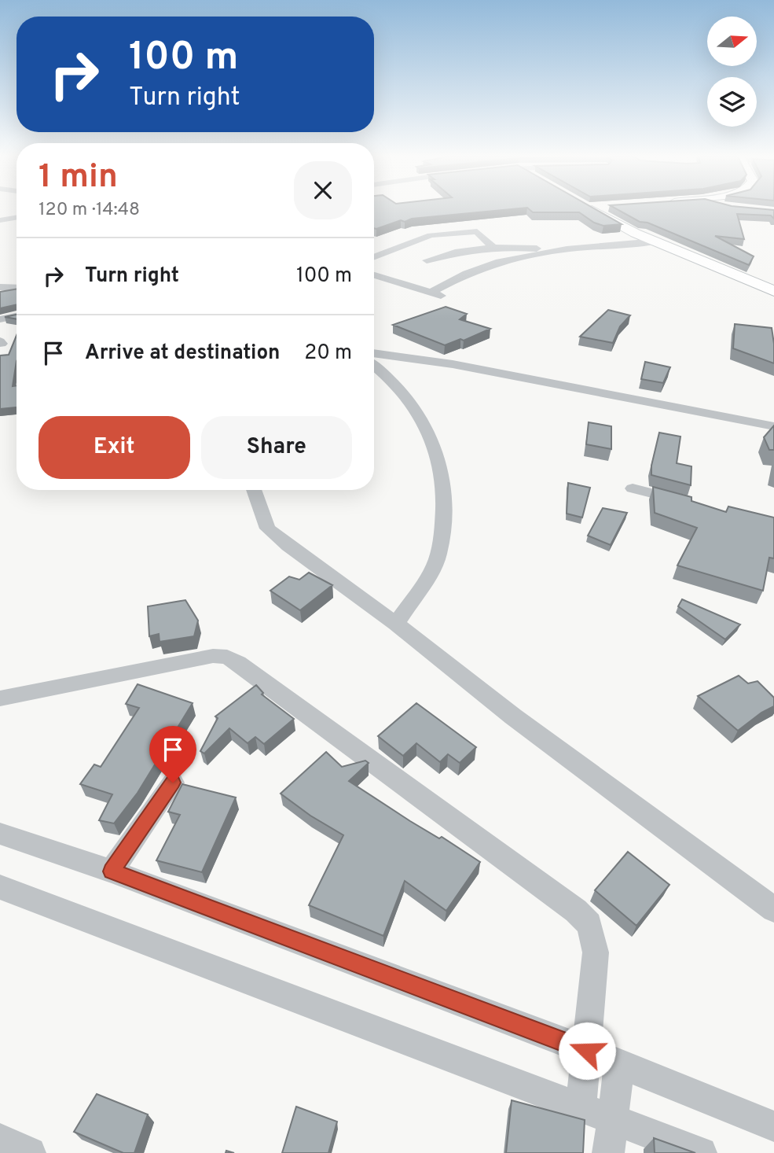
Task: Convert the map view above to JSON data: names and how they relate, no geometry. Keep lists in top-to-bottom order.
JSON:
{
  "north": "right",
  "page": {
    "turn": ["100 m", "Turn right"],
    "heading": ["1 min", "120 m · 14:48"],
    "list": [
      {
        "name": "Turn right",
        "value": "100 m"
      },
      {
        "name": "Arrive at destination",
        "value": "20 m"
      }
    ],
    "buttons": ["Exit", "Share"]
  }
}
